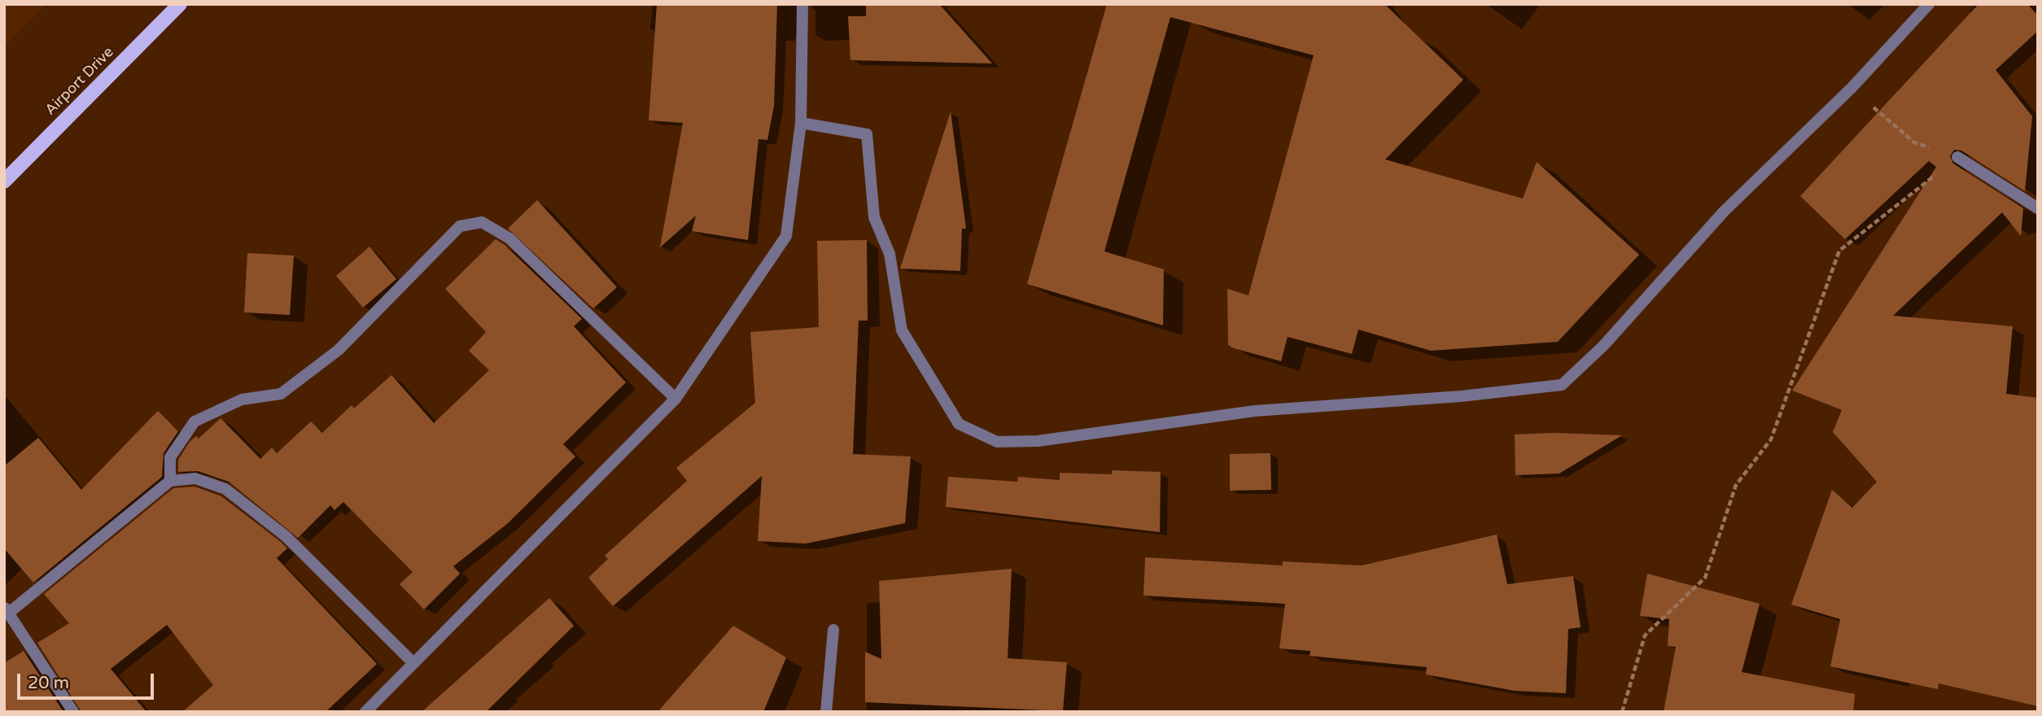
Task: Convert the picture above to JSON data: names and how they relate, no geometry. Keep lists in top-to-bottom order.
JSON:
{
  "streets": {
    "main road": ["Airport Drive"]
  },
  "scale_bar": "20 m"
}
